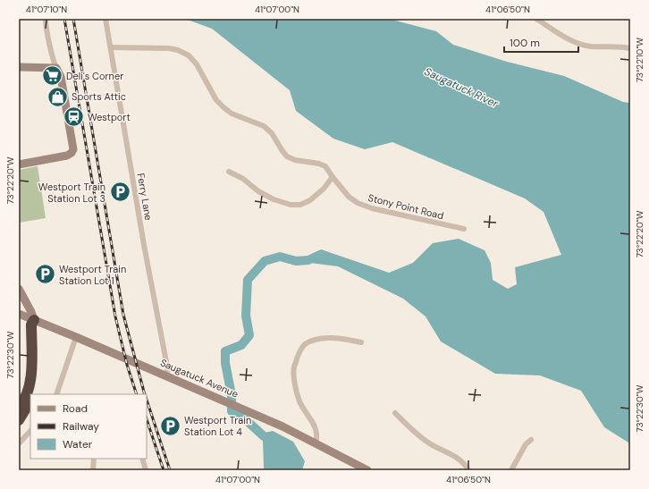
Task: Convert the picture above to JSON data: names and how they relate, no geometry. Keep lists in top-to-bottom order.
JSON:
{
  "streets": {
    "main road": ["Saugatuck Avenue"],
    "street": ["Ferry Lane", "Stony Point Road"]
  },
  "crossings": [
    ["Ferry Lane", "Stony Point Road"],
    ["Ferry Lane", "Saugatuck Avenue"]
  ],
  "water": ["Saugatuck River"],
  "places": {
    "supermarket": ["Deli's Corner"],
    "shop": ["Sports Attic"],
    "station": ["Westport"],
    "parking": ["Westport Train Station Lot 3", "Westport Train Station Lot 1", "Westport Train Station Lot 4"]
  },
  "legend": ["Road", "Railway", "Water"],
  "scale_bar": "100 m",
  "coordinates": [
    "41°07'10\"N",
    "41°07'00\"N",
    "41°06'50\"N",
    "73°22'10\"W",
    "73°22'20\"W",
    "73°22'30\"W"
  ]
}
